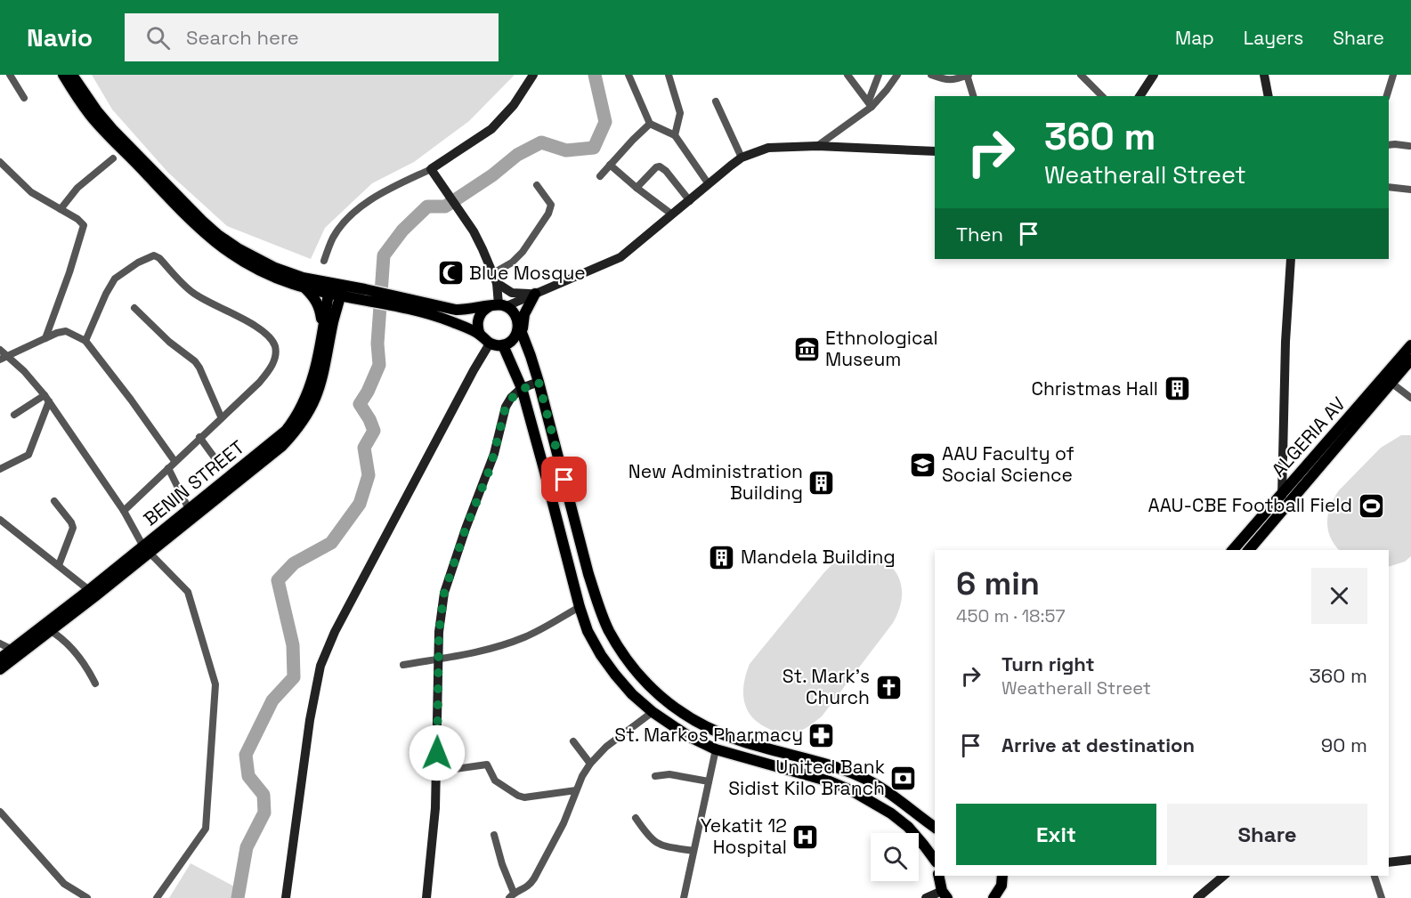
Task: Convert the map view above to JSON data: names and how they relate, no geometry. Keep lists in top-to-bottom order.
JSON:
{
  "streets": {
    "main road": ["ALGERIA AV", "BENIN STREET"]
  },
  "places": {
    "mosque": ["Blue Mosque"],
    "museum": ["Ethnological Museum"],
    "building": ["Christmas Hall", "New Administration Building", "Mandela Building"],
    "school or university": ["AAU Faculty of Social Science"],
    "sports": ["AAU-CBE Football Field"],
    "church": ["St. Mark's Church"],
    "pharmacy": ["St. Markos Pharmacy"],
    "bank": ["United Bank Sidist Kilo Branch"],
    "hospital": ["Yekatit 12 Hospital"]
  },
  "page": {
    "header": "Navio",
    "search": "Search here",
    "nav": ["Map", "Layers", "Share"],
    "turn": ["360 m", "Weatherall Street"],
    "then": "Then",
    "heading": ["6 min", "450 m · 18:57"],
    "list": [
      {
        "name": "Turn right",
        "note": "Weatherall Street",
        "value": "360 m"
      },
      {
        "name": "Arrive at destination",
        "value": "90 m"
      }
    ],
    "buttons": ["Exit", "Share"]
  }
}
